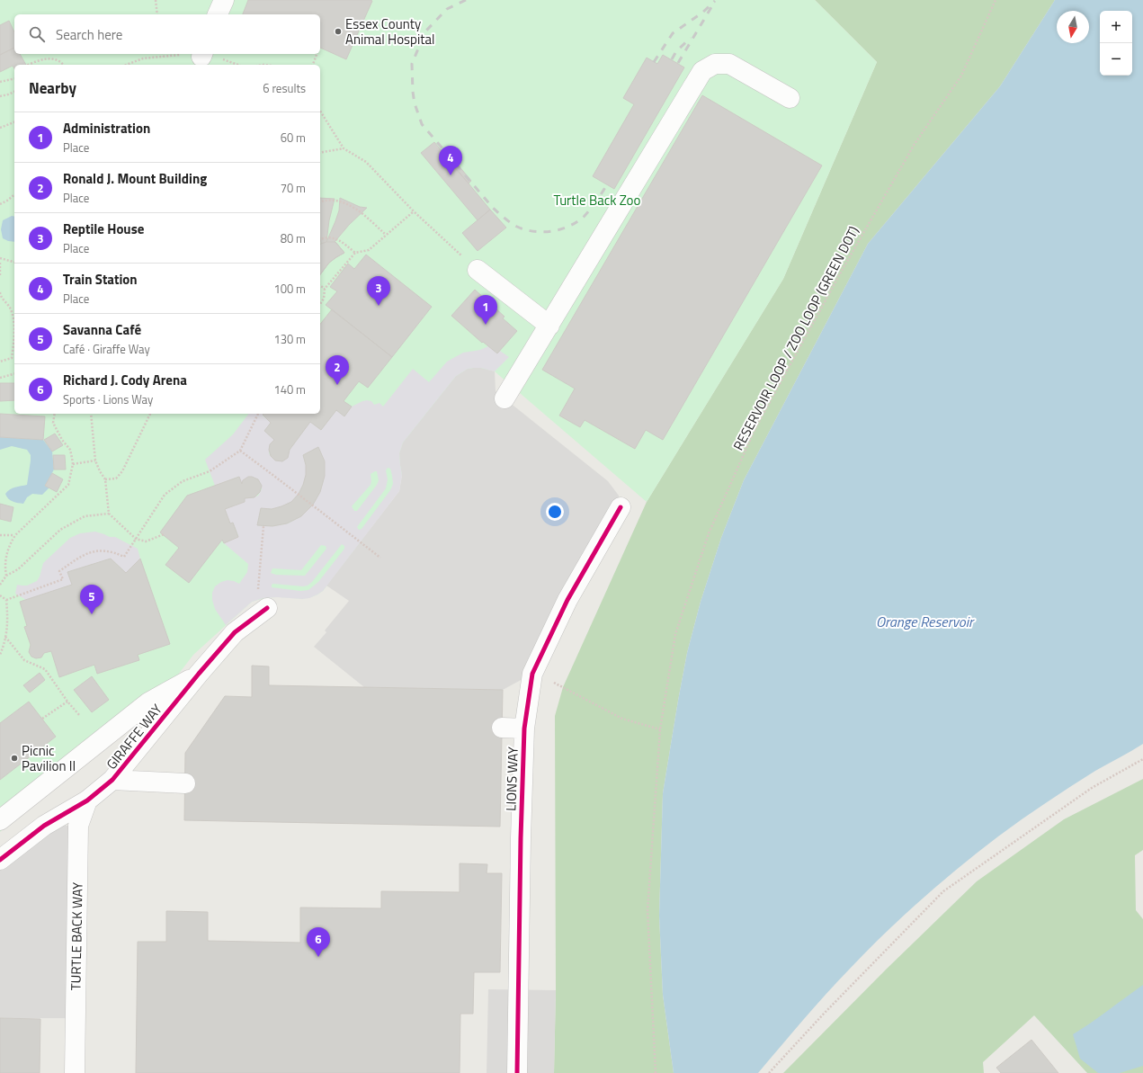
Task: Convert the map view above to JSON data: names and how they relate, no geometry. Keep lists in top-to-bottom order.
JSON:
{
  "streets": {
    "street": ["GIRAFFE WAY", "LIONS WAY", "TURTLE BACK WAY"],
    "path": ["RESERVOIR LOOP / ZOO LOOP (GREEN DOT)"]
  },
  "crossings": [
    ["GIRAFFE WAY", "TURTLE BACK WAY"]
  ],
  "water": ["Orange Reservoir"],
  "parks": ["Turtle Back Zoo"],
  "places": ["Essex County Animal Hospital", "Picnic Pavilion II"],
  "north": "bottom",
  "page": {
    "map_buttons": ["+", "−"],
    "search": "Search here",
    "heading": ["Nearby", "6 results"],
    "list": [
      {
        "mark": "1",
        "name": "Administration",
        "note": "Place",
        "value": "60 m"
      },
      {
        "mark": "2",
        "name": "Ronald J. Mount Building",
        "note": "Place",
        "value": "70 m"
      },
      {
        "mark": "3",
        "name": "Reptile House",
        "note": "Place",
        "value": "80 m"
      },
      {
        "mark": "4",
        "name": "Train Station",
        "note": "Place",
        "value": "100 m"
      },
      {
        "mark": "5",
        "name": "Savanna Café",
        "note": "Café · Giraffe Way",
        "value": "130 m"
      },
      {
        "mark": "6",
        "name": "Richard J. Cody Arena",
        "note": "Sports · Lions Way",
        "value": "140 m"
      }
    ],
    "pins": [
      "4",
      "3",
      "1",
      "2",
      "5",
      "6"
    ]
  }
}
